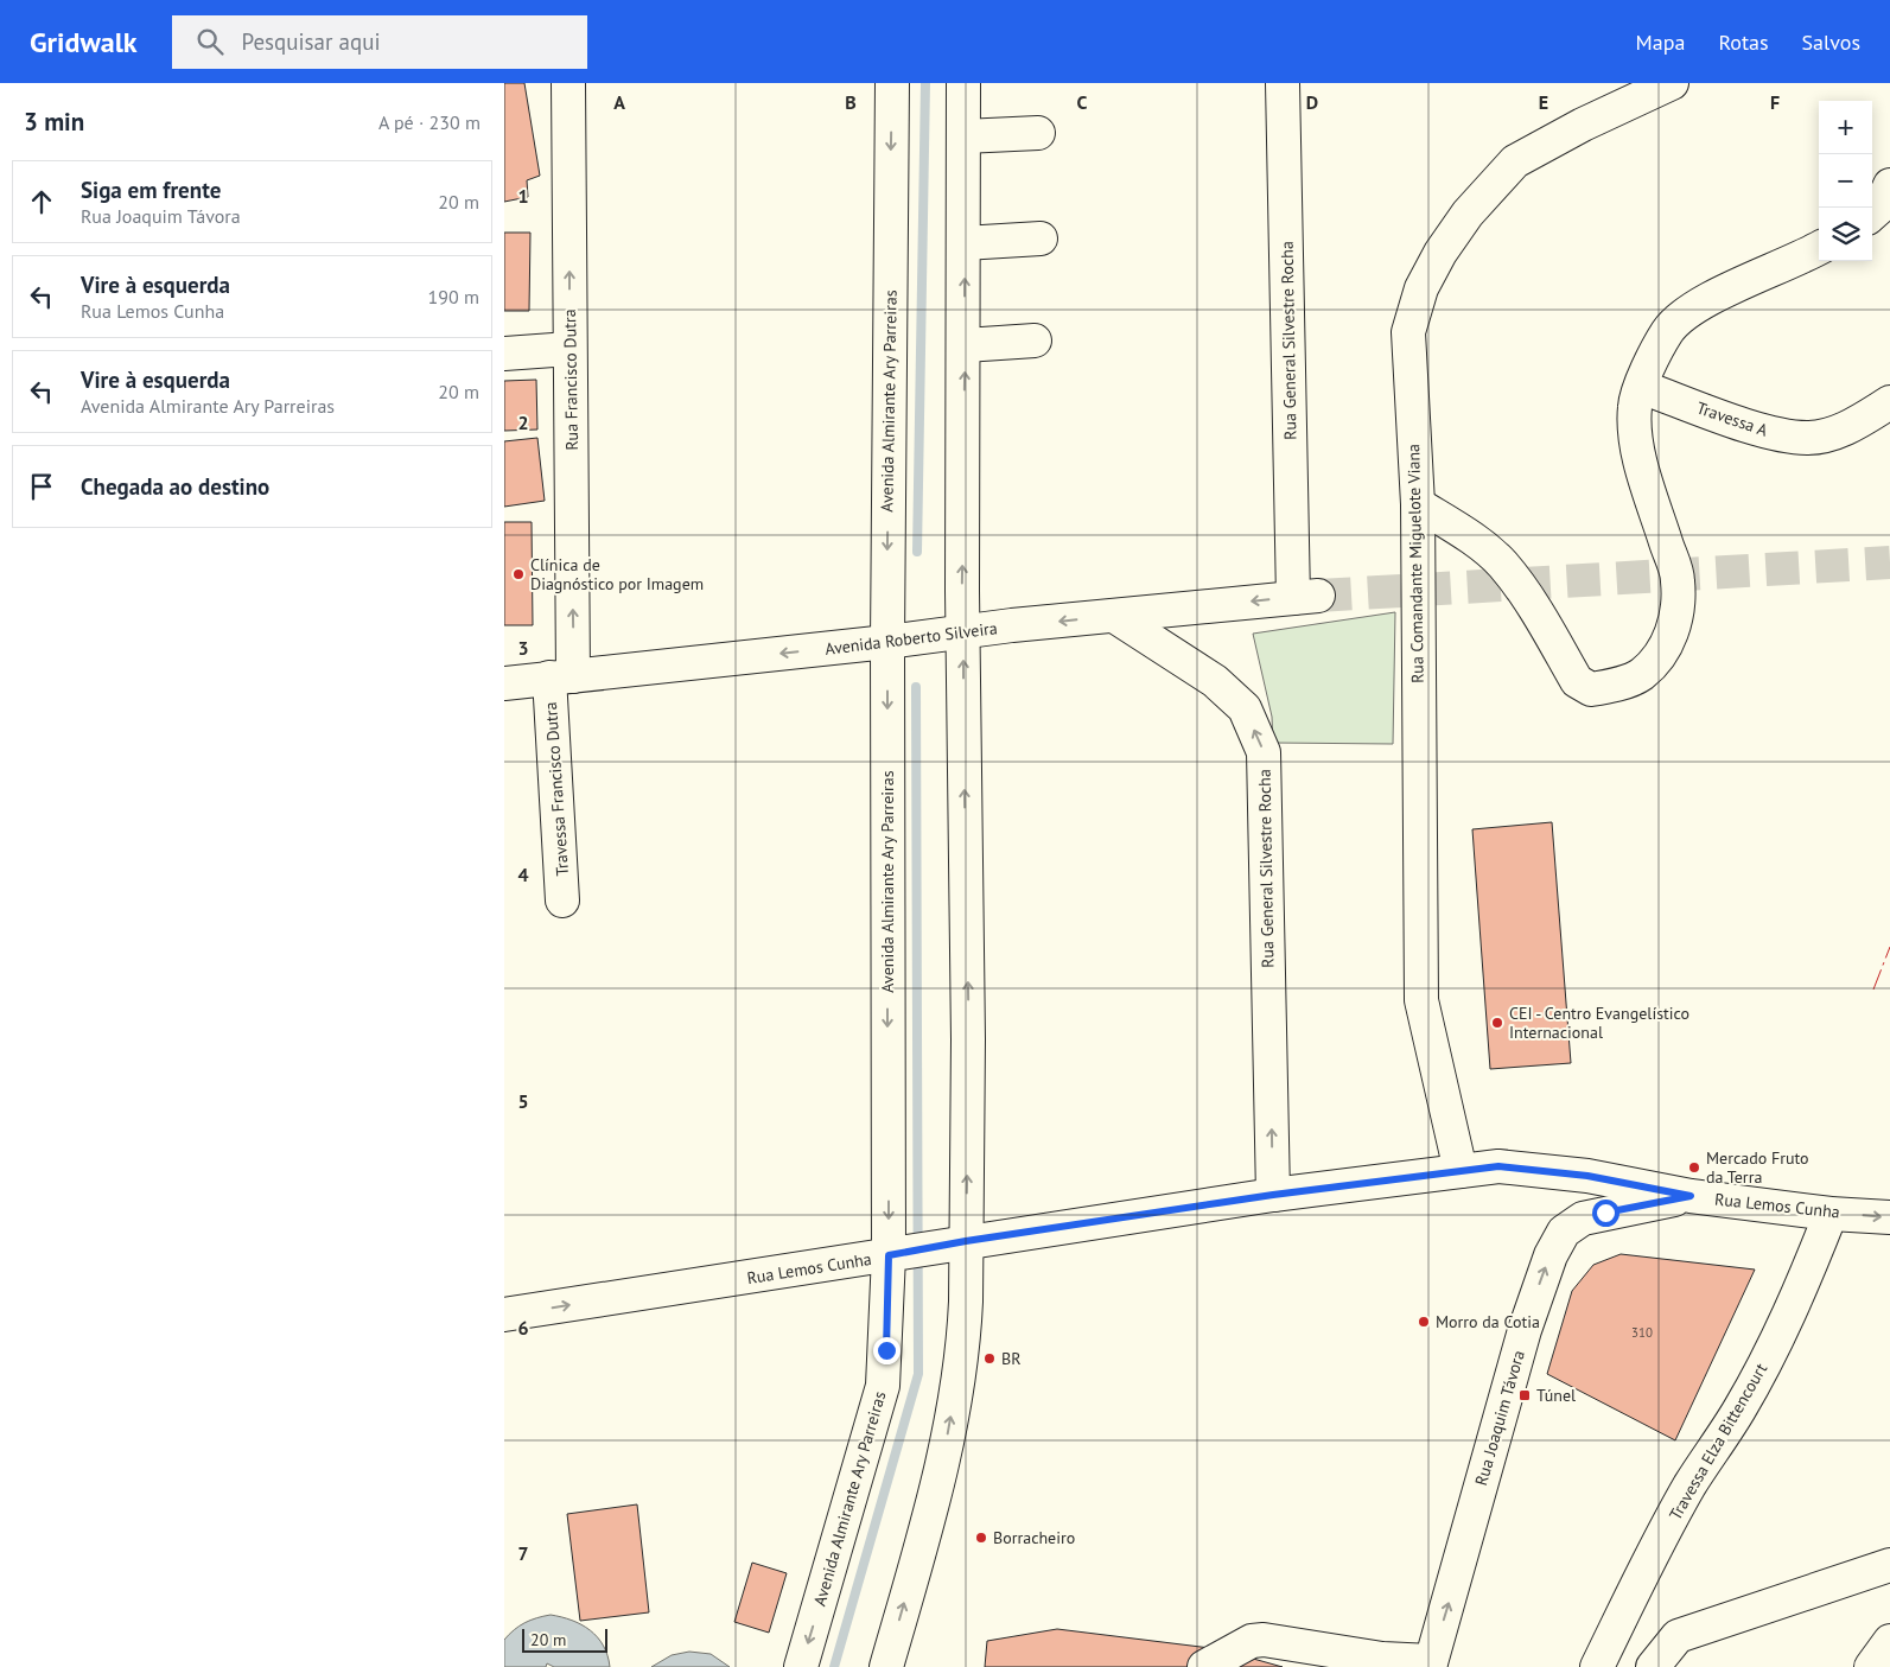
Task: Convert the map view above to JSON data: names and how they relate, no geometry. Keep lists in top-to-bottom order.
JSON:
{
  "streets": {
    "main road": [
      "Rua General Silvestre Rocha",
      "Rua Francisco Dutra",
      "Avenida Almirante Ary Parreiras",
      "Travessa A",
      "Rua Comandante Miguelote Viana",
      "Avenida Roberto Silveira",
      "Travessa Francisco Dutra",
      "Rua Lemos Cunha",
      "Rua Joaquim Távora",
      "Travessa Elza Bittencourt"
    ]
  },
  "crossings": [
    ["Rua General Silvestre Rocha", "Avenida Roberto Silveira"],
    ["Rua General Silvestre Rocha", "Rua Lemos Cunha"],
    ["Rua Francisco Dutra", "Avenida Roberto Silveira"],
    ["Rua Francisco Dutra", "Travessa Francisco Dutra"],
    ["Avenida Almirante Ary Parreiras", "Avenida Roberto Silveira"],
    ["Avenida Almirante Ary Parreiras", "Rua Lemos Cunha"],
    ["Rua Comandante Miguelote Viana", "Rua Lemos Cunha"],
    ["Avenida Roberto Silveira", "Travessa Francisco Dutra"],
    ["Rua Lemos Cunha", "Rua Joaquim Távora"],
    ["Rua Lemos Cunha", "Travessa Elza Bittencourt"]
  ],
  "one_way": ["Rua Francisco Dutra", "Avenida Roberto Silveira", "Rua Joaquim Távora"],
  "places": {
    "other": [
      "Clínica de Diagnóstico por Imagem",
      "CEI - Centro Evangelístico Internacional",
      "Mercado Fruto da Terra",
      "Morro da Cotia",
      "BR",
      "Borracheiro"
    ],
    "transit": ["Túnel"]
  },
  "house_numbers": ["310"],
  "scale_bar": "20 m",
  "page": {
    "header": "Gridwalk",
    "search": "Pesquisar aqui",
    "nav": ["Mapa", "Rotas", "Salvos"],
    "heading": ["3 min", "A pé · 230 m"],
    "map_buttons": ["+", "−"],
    "list": [
      ["Siga em frente", "Rua Joaquim Távora", "20 m"],
      ["Vire à esquerda", "Rua Lemos Cunha", "190 m"],
      ["Vire à esquerda", "Avenida Almirante Ary Parreiras", "20 m"],
      "Chegada ao destino"
    ],
    "scale": "20 m"
  },
  "grid": {
    "columns": [
      "A",
      "B",
      "C",
      "D",
      "E",
      "F"
    ],
    "rows": [
      "1",
      "2",
      "3",
      "4",
      "5",
      "6",
      "7"
    ]
  }
}
